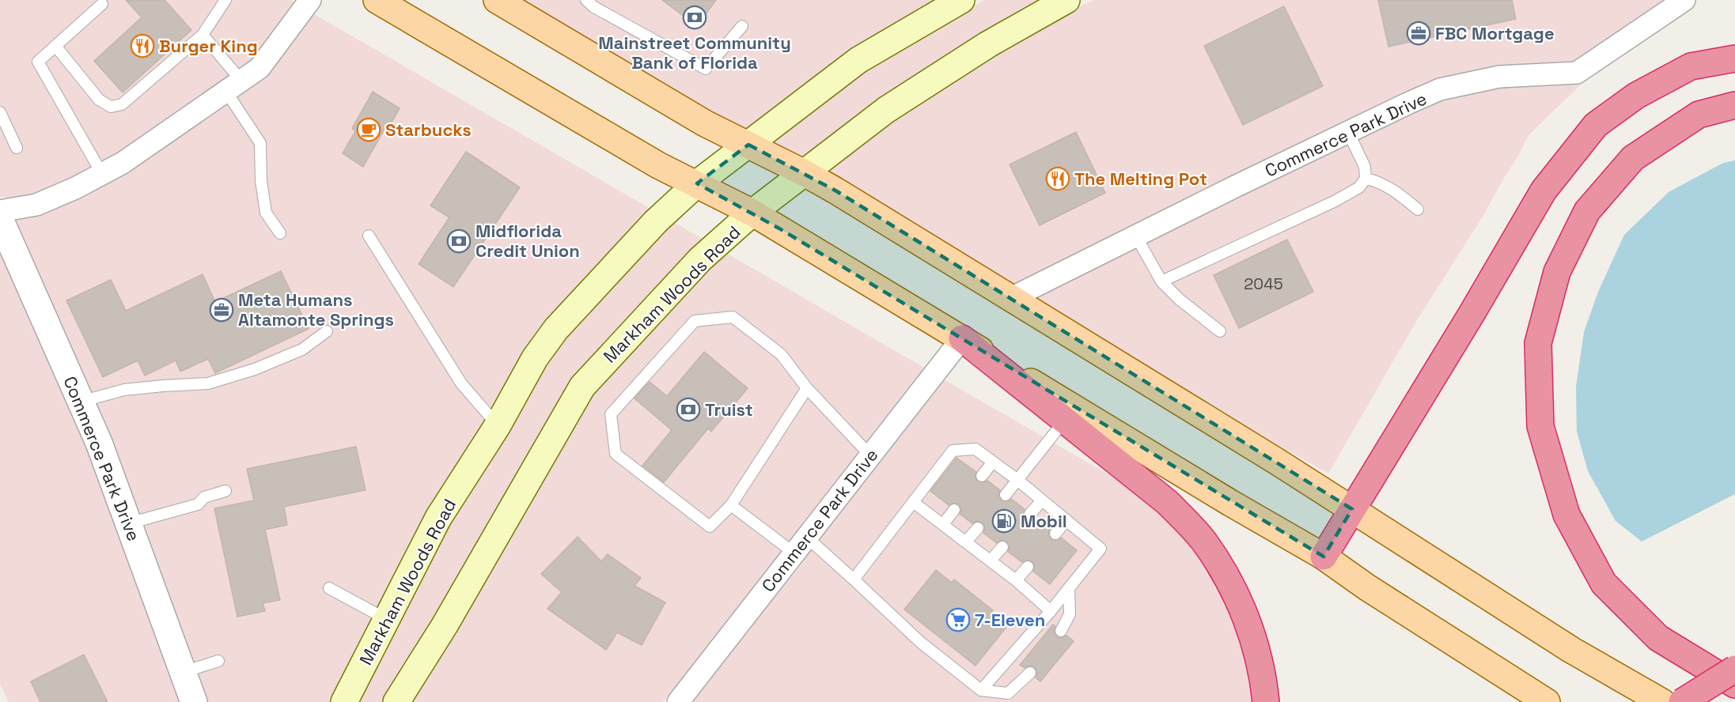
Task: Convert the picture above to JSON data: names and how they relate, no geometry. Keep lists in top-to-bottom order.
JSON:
{
  "streets": {
    "main road": ["Markham Woods Road"],
    "street": ["Commerce Park Drive"]
  },
  "places": {
    "bank": ["Mainstreet Community Bank of Florida", "Midflorida Credit Union", "Truist"],
    "office": ["FBC Mortgage", "Meta Humans Altamonte Springs"],
    "restaurant": ["Burger King", "The Melting Pot"],
    "cafe": ["Starbucks"],
    "fuel station": ["Mobil"],
    "supermarket": ["7-Eleven"]
  },
  "house_numbers": ["2045"]
}
